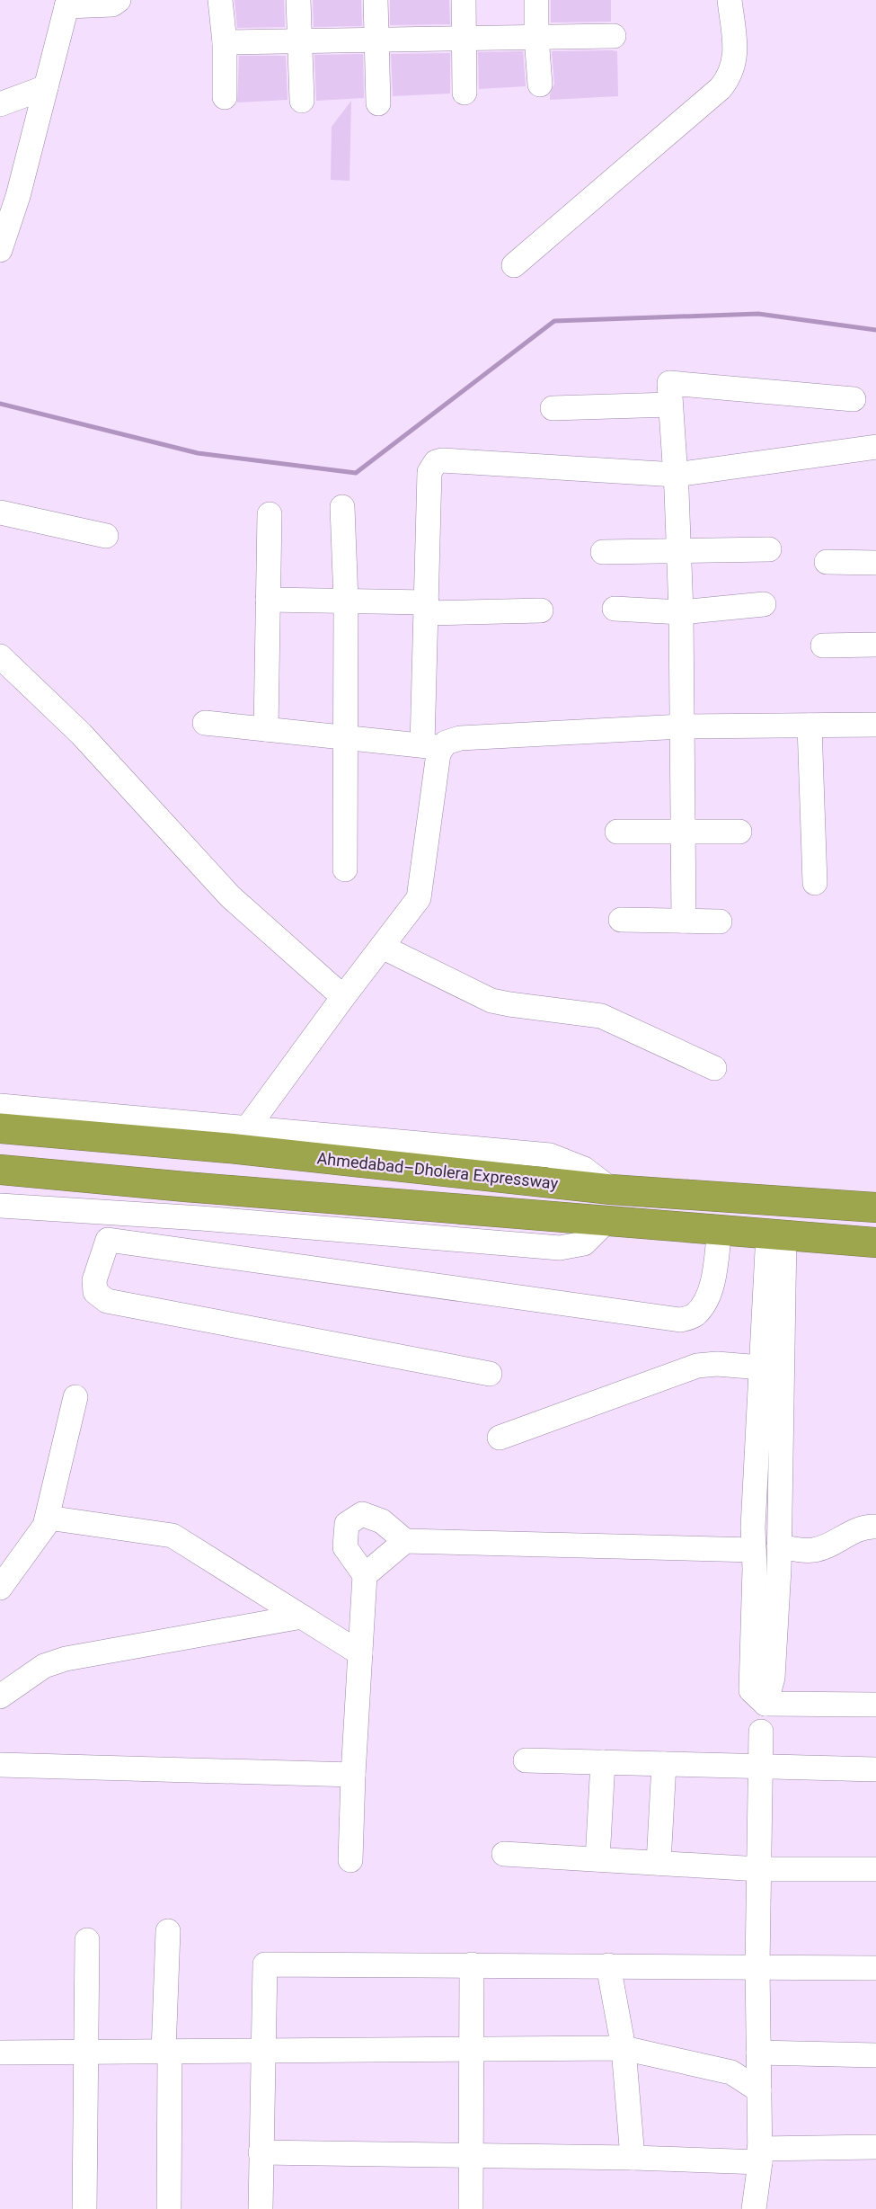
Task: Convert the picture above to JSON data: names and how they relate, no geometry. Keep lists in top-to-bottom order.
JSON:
{
  "streets": {
    "highway": ["Ahmedabad–Dholera Expressway"]
  }
}
